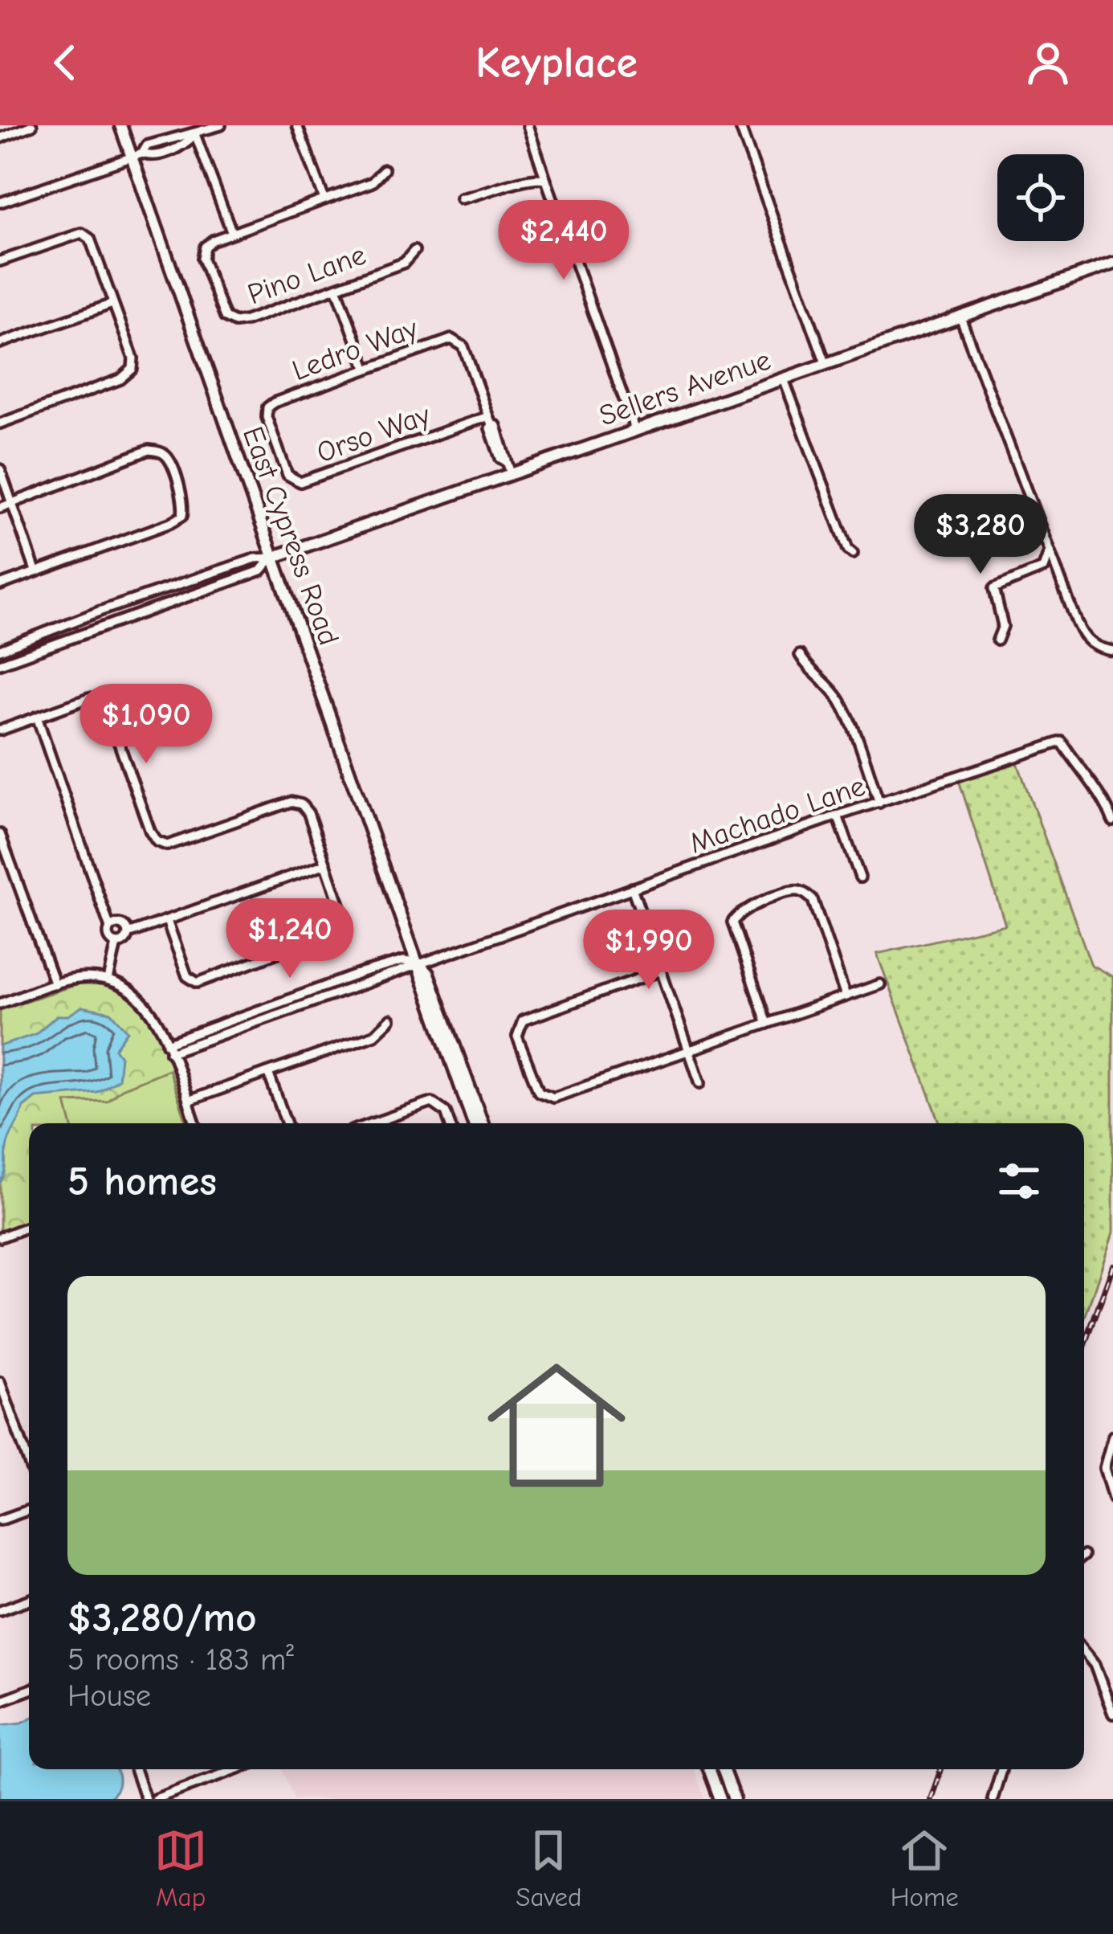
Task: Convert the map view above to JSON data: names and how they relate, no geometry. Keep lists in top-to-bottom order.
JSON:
{
  "streets": {
    "street": [
      "Pino Lane",
      "Ledro Way",
      "Sellers Avenue",
      "Orso Way",
      "East Cypress Road",
      "Machado Lane"
    ]
  },
  "crossings": [
    ["Ledro Way", "Orso Way"],
    ["Sellers Avenue", "East Cypress Road"],
    ["East Cypress Road", "Machado Lane"]
  ],
  "page": {
    "header": "Keyplace",
    "price": [
      "$2,440",
      "$3,280",
      "$1,090",
      "$1,240",
      "$1,990"
    ],
    "heading": "5 homes",
    "list": [
      {
        "name": "$3,280/mo",
        "note": "5 rooms · 183 m² · House"
      }
    ],
    "tabs": ["Map", "Saved", "Home"]
  }
}
